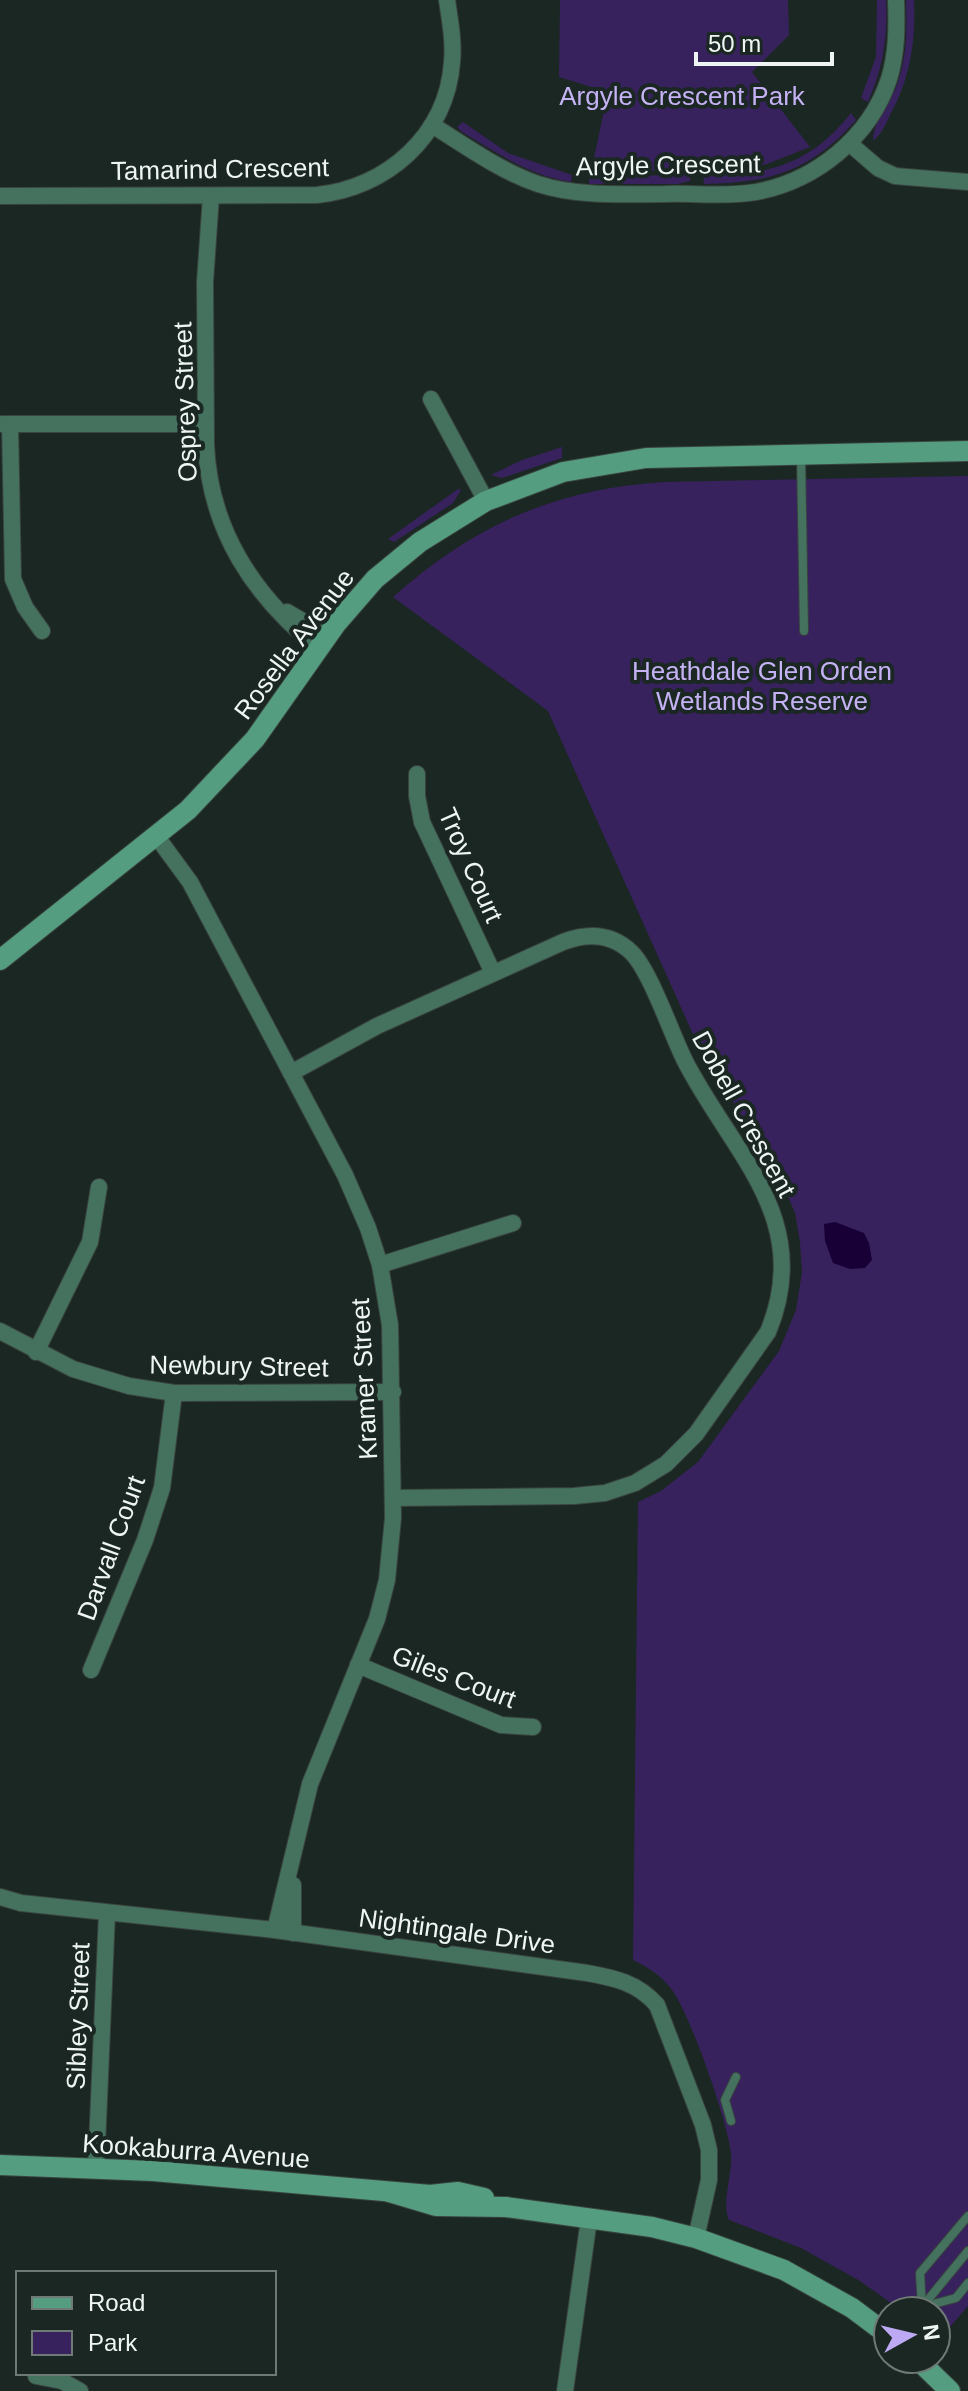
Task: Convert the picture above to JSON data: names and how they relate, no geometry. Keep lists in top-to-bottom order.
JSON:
{
  "streets": {
    "street": [
      "Argyle Crescent",
      "Tamarind Crescent",
      "Osprey Street",
      "Rosella Avenue",
      "Troy Court",
      "Dobell Crescent",
      "Newbury Street",
      "Kramer Street",
      "Darvall Court",
      "Giles Court",
      "Nightingale Drive",
      "Sibley Street",
      "Kookaburra Avenue"
    ]
  },
  "crossings": [
    ["Argyle Crescent", "Tamarind Crescent"],
    ["Tamarind Crescent", "Osprey Street"],
    ["Osprey Street", "Rosella Avenue"],
    ["Rosella Avenue", "Kramer Street"],
    ["Troy Court", "Dobell Crescent"],
    ["Dobell Crescent", "Kramer Street"],
    ["Newbury Street", "Kramer Street"],
    ["Newbury Street", "Darvall Court"],
    ["Kramer Street", "Giles Court"],
    ["Kramer Street", "Nightingale Drive"],
    ["Nightingale Drive", "Sibley Street"],
    ["Nightingale Drive", "Kookaburra Avenue"],
    ["Sibley Street", "Kookaburra Avenue"]
  ],
  "parks": ["Argyle Crescent Park", "Heathdale Glen Orden Wetlands Reserve"],
  "legend": ["Road", "Park"],
  "scale_bar": "50 m",
  "north": "right"
}
